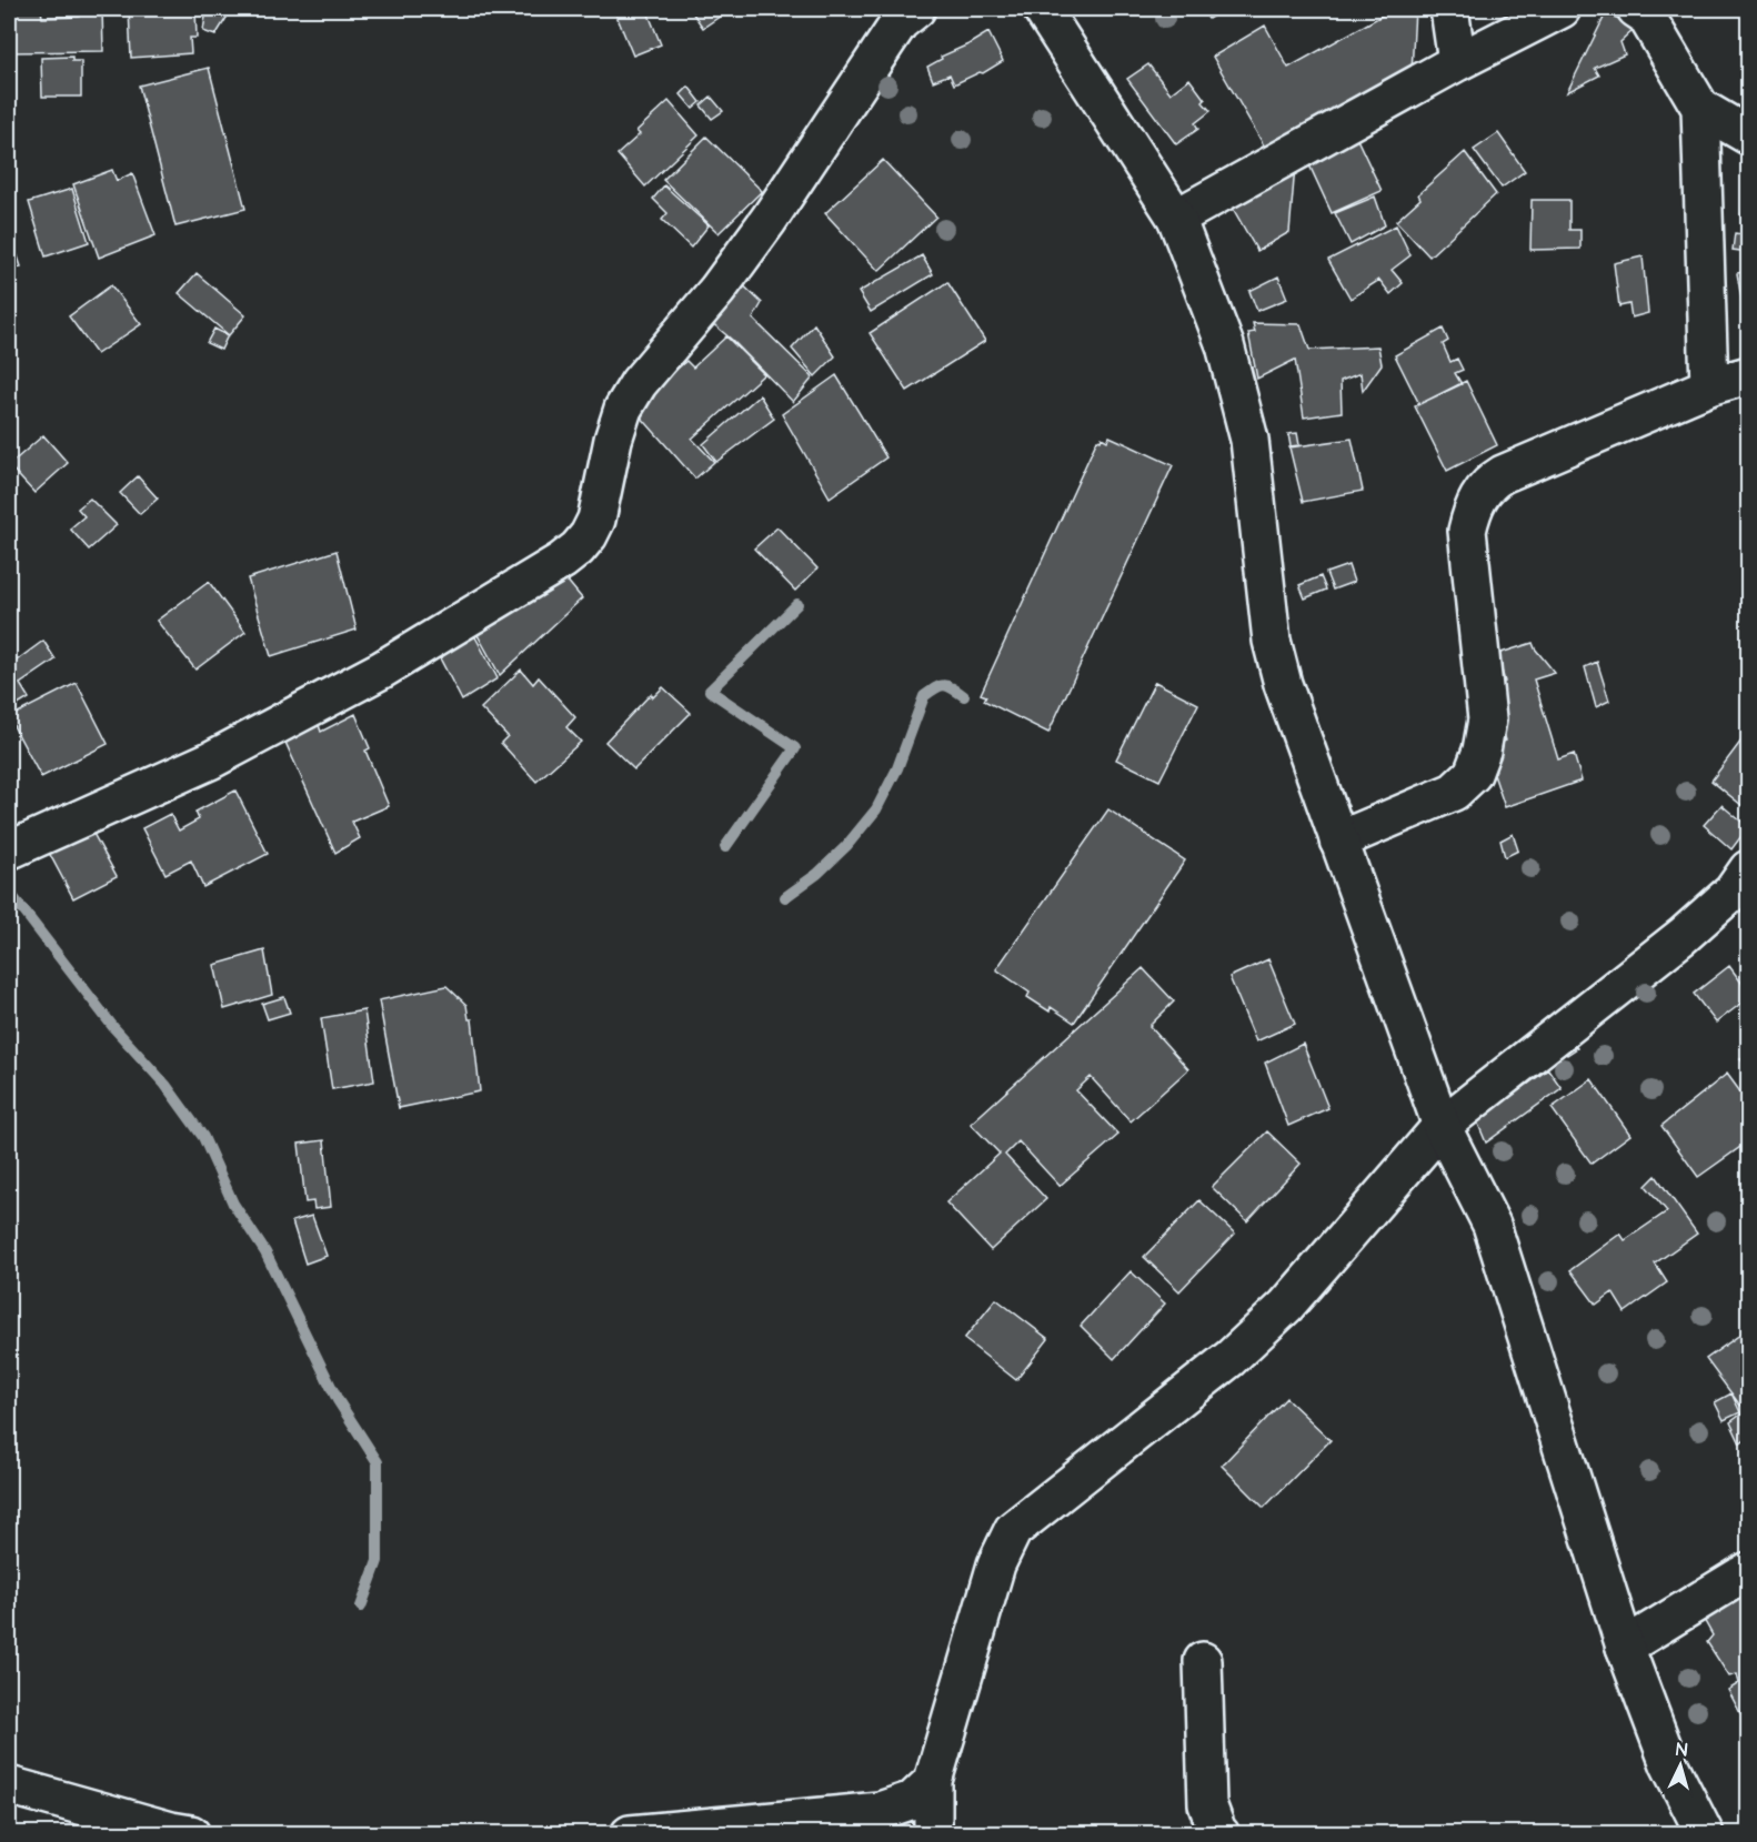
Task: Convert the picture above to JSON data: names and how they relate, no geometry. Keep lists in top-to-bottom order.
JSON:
{
  "north": "top"
}
